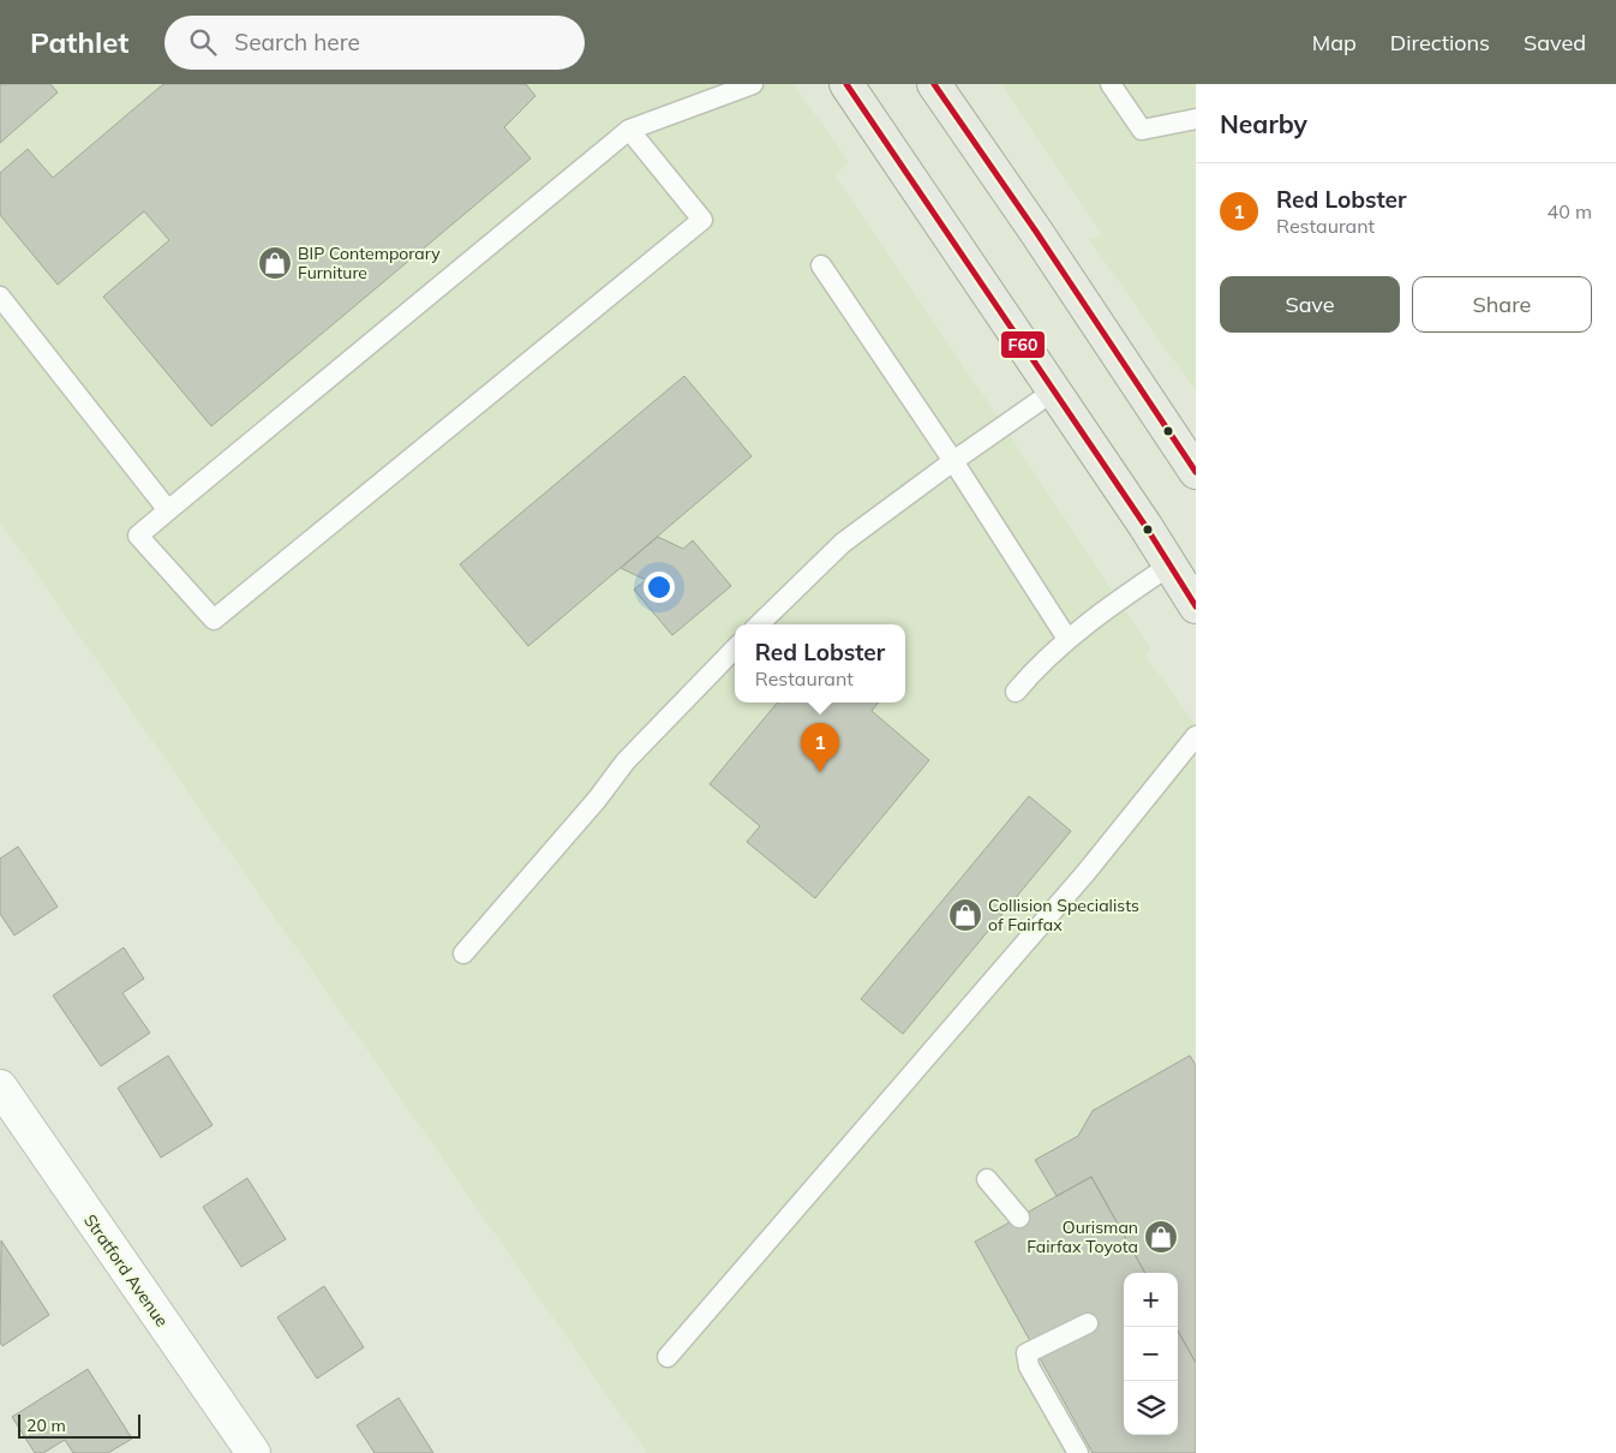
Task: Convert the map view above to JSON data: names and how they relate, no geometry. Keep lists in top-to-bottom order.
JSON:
{
  "streets": {
    "street": ["Stratford Avenue"]
  },
  "places": {
    "shop": ["BIP Contemporary Furniture", "Collision Specialists of Fairfax", "Ourisman Fairfax Toyota"]
  },
  "lines": ["transit line F60"],
  "scale_bar": "20 m",
  "page": {
    "header": "Pathlet",
    "search": "Search here",
    "nav": ["Map", "Directions", "Saved"],
    "heading": "Nearby",
    "list": [
      {
        "mark": "1",
        "name": "Red Lobster",
        "note": "Restaurant",
        "value": "40 m"
      }
    ],
    "buttons": ["Save", "Share"],
    "popup": ["Red Lobster", "Restaurant"],
    "pins": "1",
    "map_buttons": ["+", "−"],
    "scale": "20 m"
  }
}
